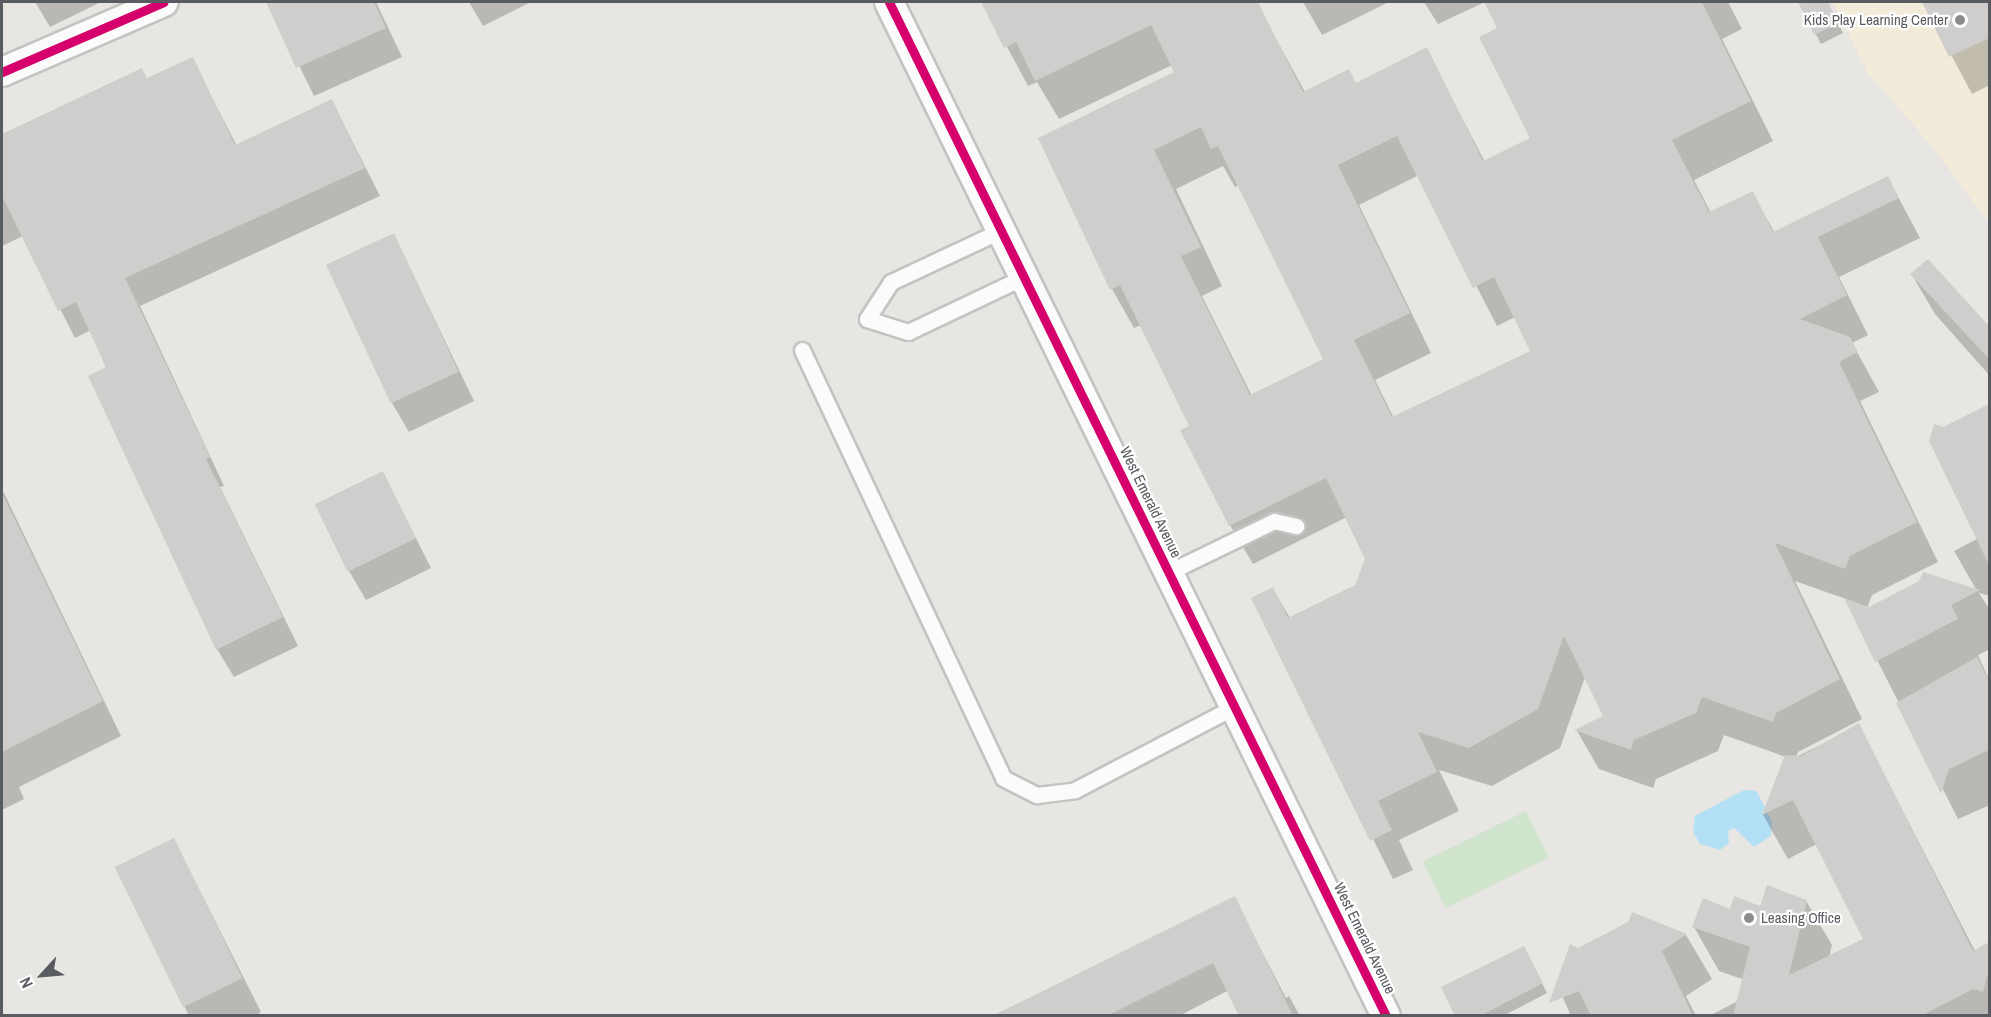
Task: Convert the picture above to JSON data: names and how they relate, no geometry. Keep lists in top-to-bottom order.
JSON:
{
  "streets": {
    "street": ["West Emerald Avenue"]
  },
  "places": ["Kids Play Learning Center", "Leasing Office"],
  "north": "bottom left"
}
